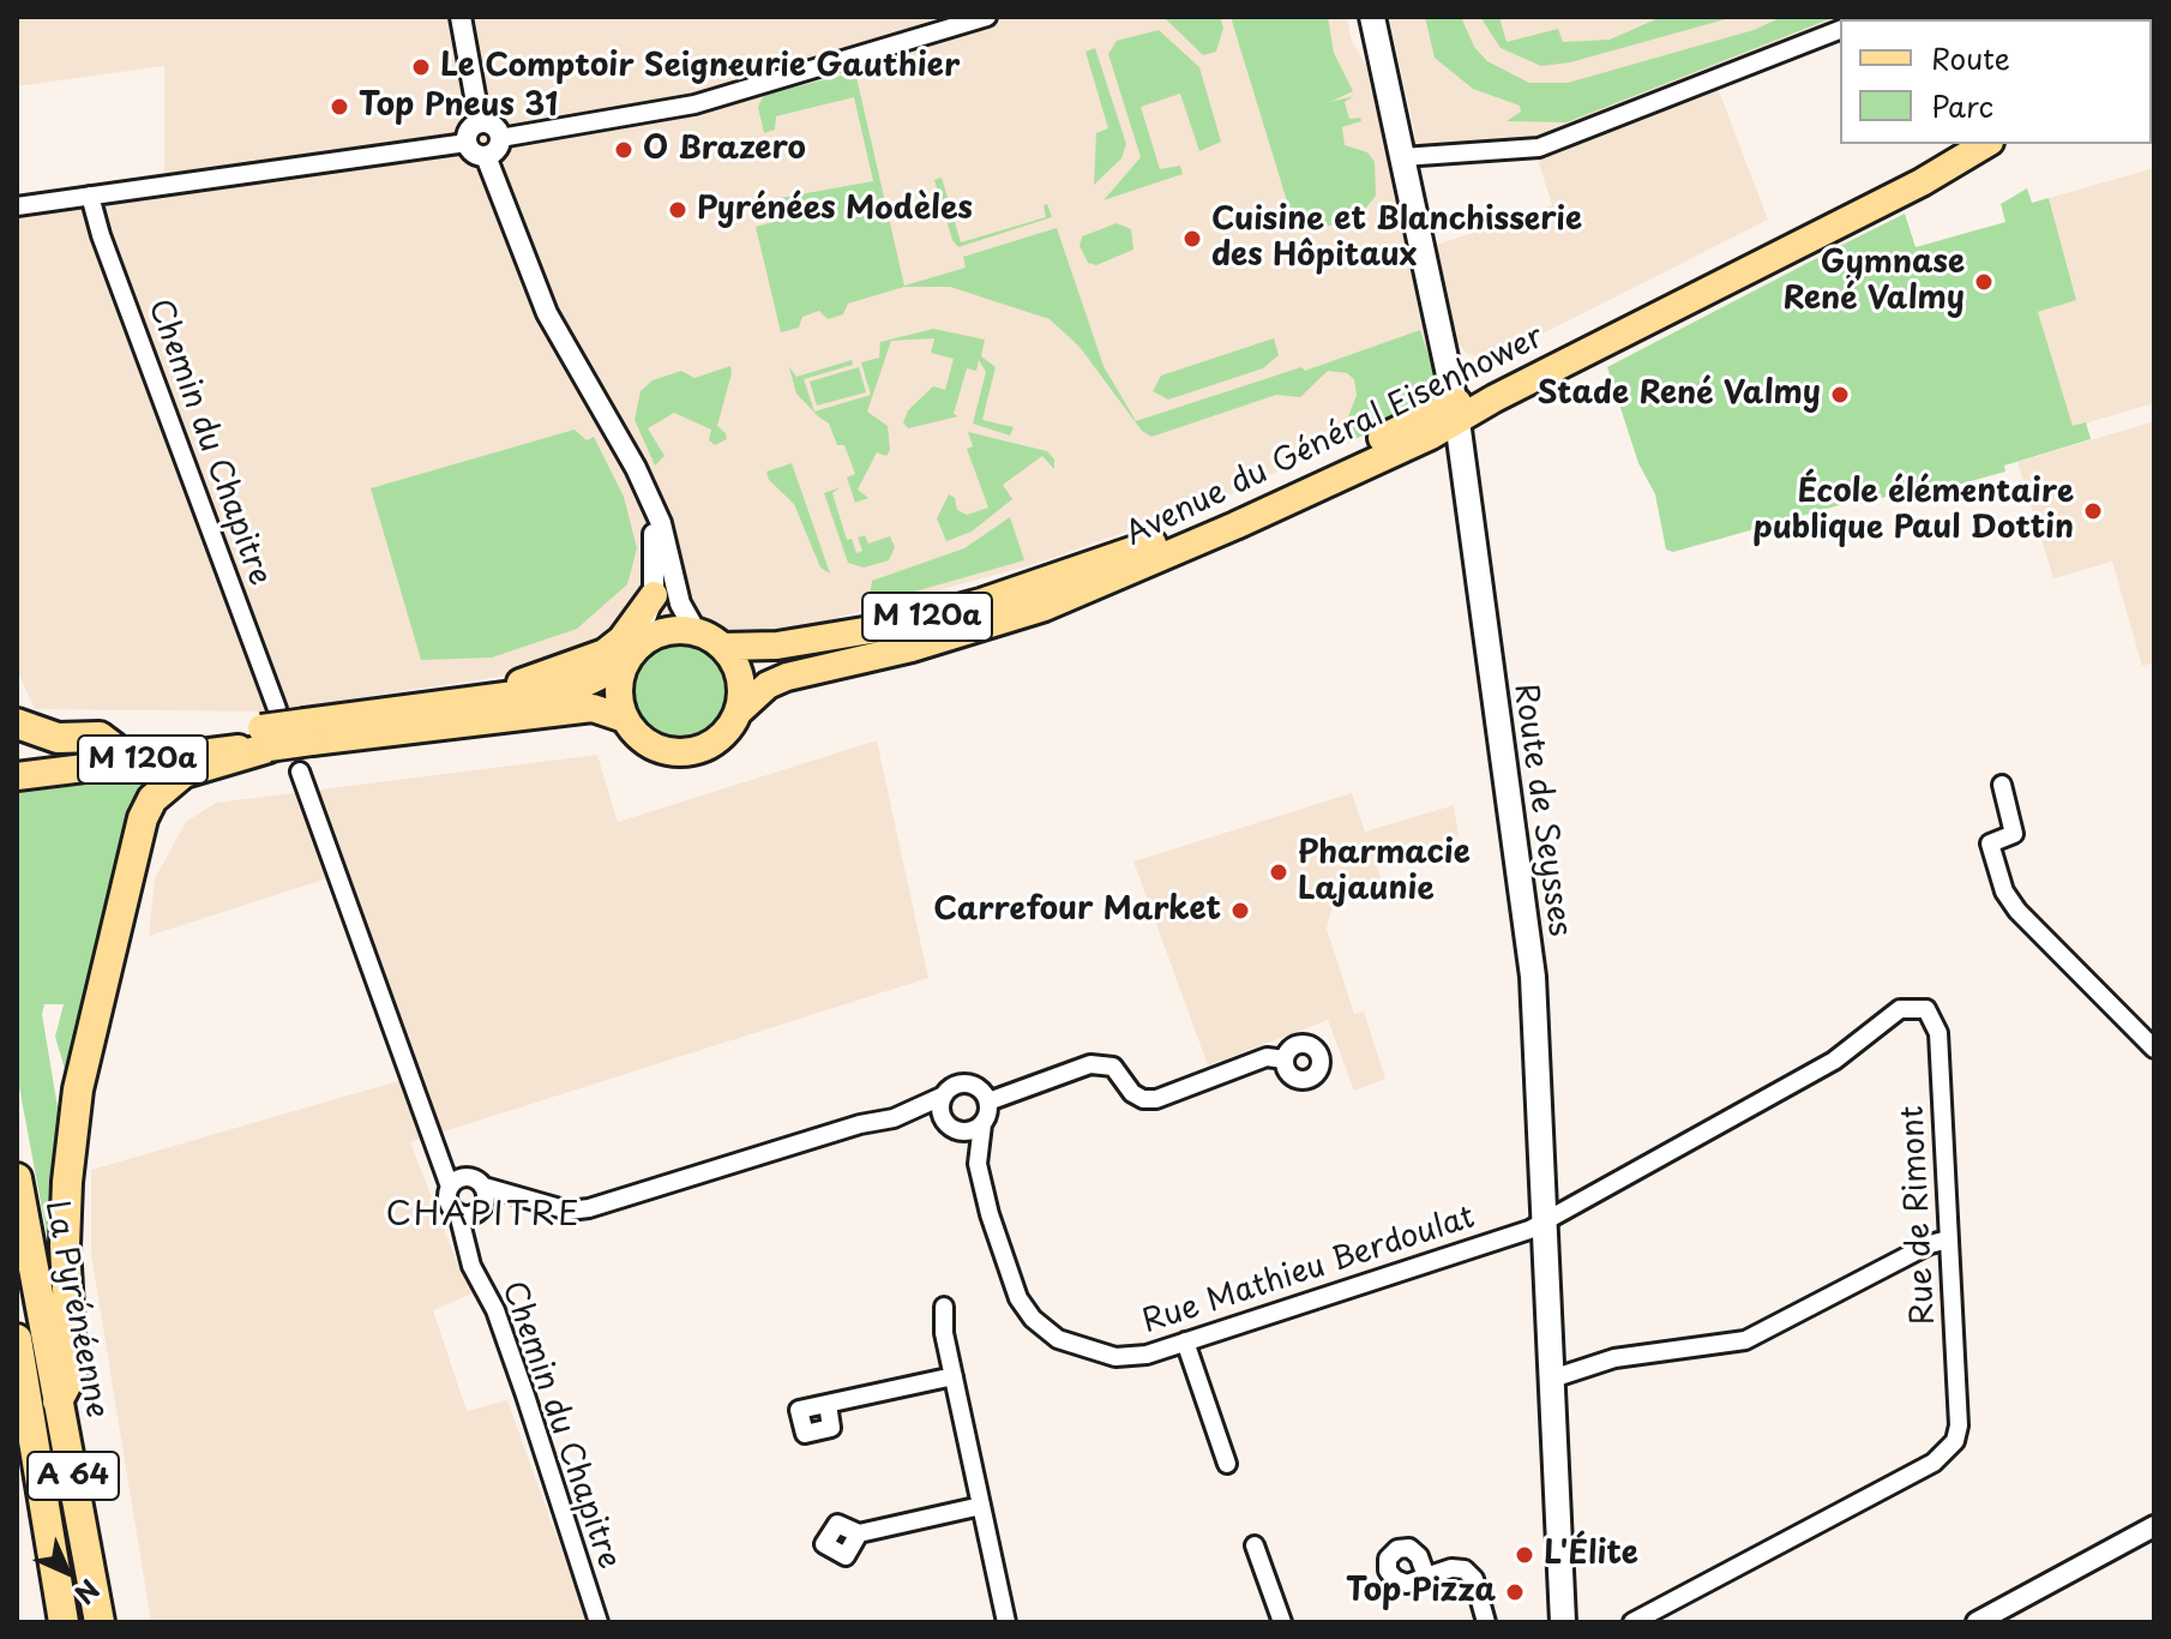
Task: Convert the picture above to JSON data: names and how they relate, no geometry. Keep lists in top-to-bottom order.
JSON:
{
  "streets": {
    "highway": ["La Pyrénéenne", "A 64"],
    "main road": ["Avenue du Général Eisenhower", "M 120a", "Route de Seysses"],
    "street": ["Chemin du Chapitre", "Rue de Rimont", "Rue Mathieu Berdoulat"]
  },
  "crossings": [
    ["Avenue du Général Eisenhower", "M 120a"],
    ["Avenue du Général Eisenhower", "Route de Seysses"],
    ["Chemin du Chapitre", "M 120a"],
    ["Route de Seysses", "Rue de Rimont"],
    ["Route de Seysses", "Rue Mathieu Berdoulat"],
    ["Rue de Rimont", "Rue Mathieu Berdoulat"]
  ],
  "districts": ["CHAPITRE"],
  "places": [
    "Le Comptoir Seigneurie Gauthier",
    "Top Pneus 31",
    "O Brazero",
    "Pyrénées Modèles",
    "Cuisine et Blanchisserie des Hôpitaux",
    "Gymnase René Valmy",
    "Stade René Valmy",
    "École élémentaire publique Paul Dottin",
    "Pharmacie Lajaunie",
    "Carrefour Market",
    "L'Élite",
    "Top Pizza"
  ],
  "legend": ["Route", "Parc"],
  "north": "bottom right"
}
